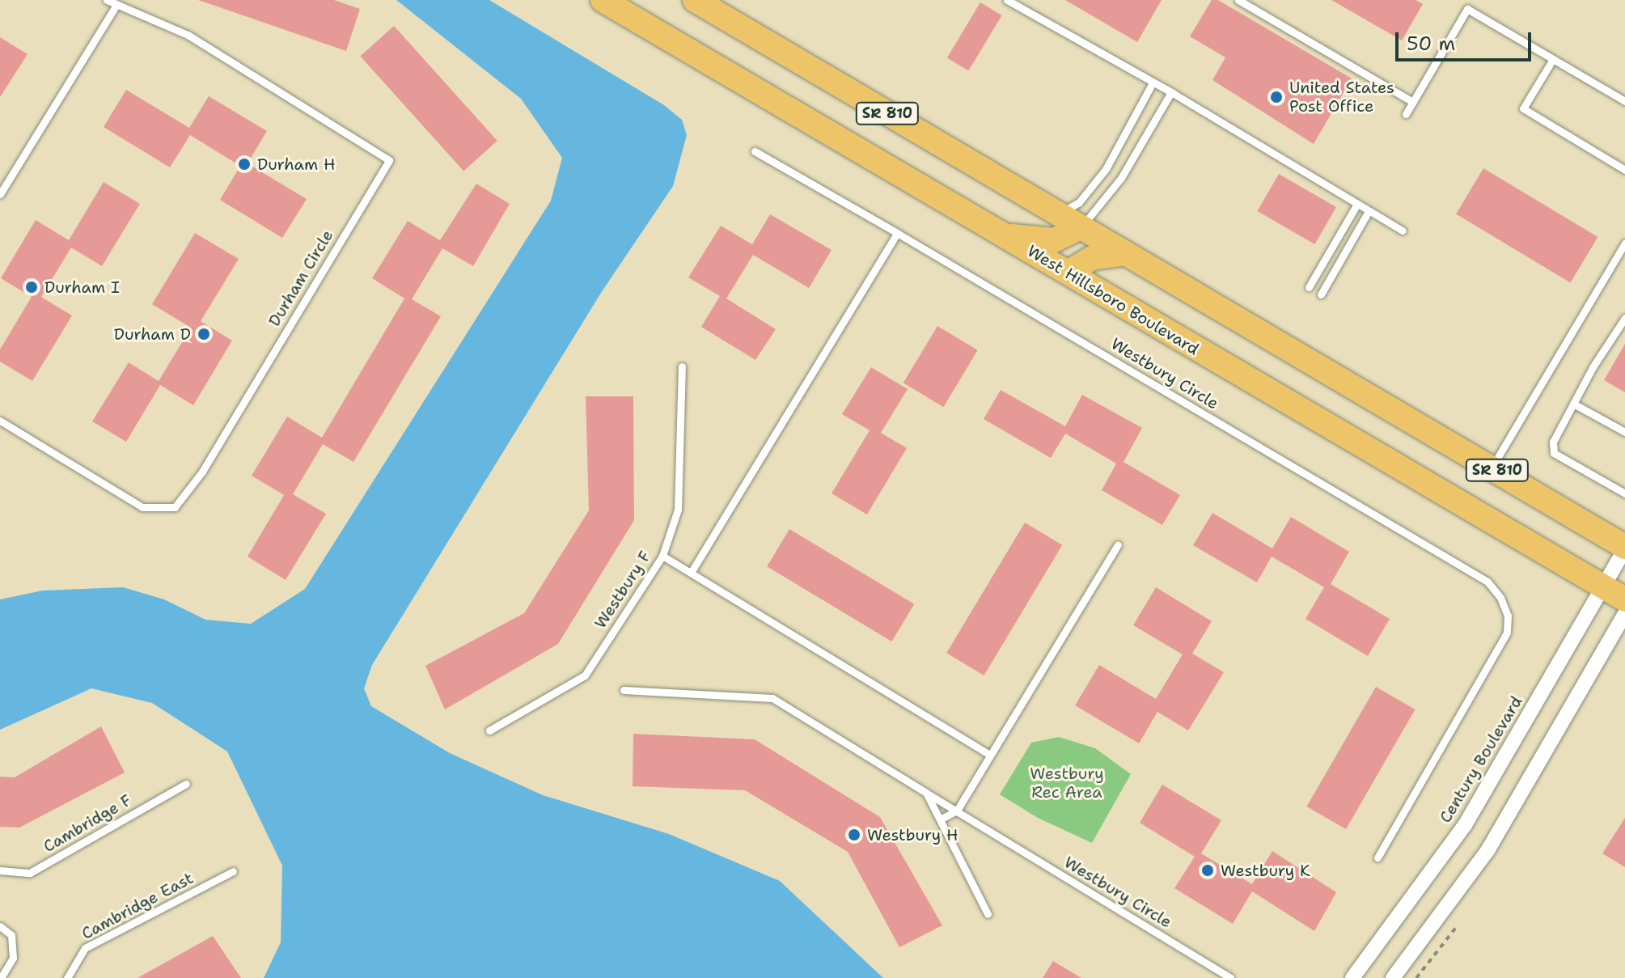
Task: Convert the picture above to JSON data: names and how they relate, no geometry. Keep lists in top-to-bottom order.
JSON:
{
  "streets": {
    "main road": ["SR 810", "West Hillsboro Boulevard"],
    "street": ["Century Boulevard"],
    "lane": [
      "Durham Circle",
      "Westbury Circle",
      "Westbury F",
      "Cambridge F",
      "Cambridge East"
    ]
  },
  "crossings": [
    ["SR 810", "Century Boulevard"],
    ["West Hillsboro Boulevard", "Century Boulevard"]
  ],
  "parks": ["Westbury Rec Area"],
  "places": [
    "United States Post Office",
    "Durham H",
    "Durham I",
    "Durham D",
    "Westbury H",
    "Westbury K"
  ],
  "scale_bar": "50 m"
}
